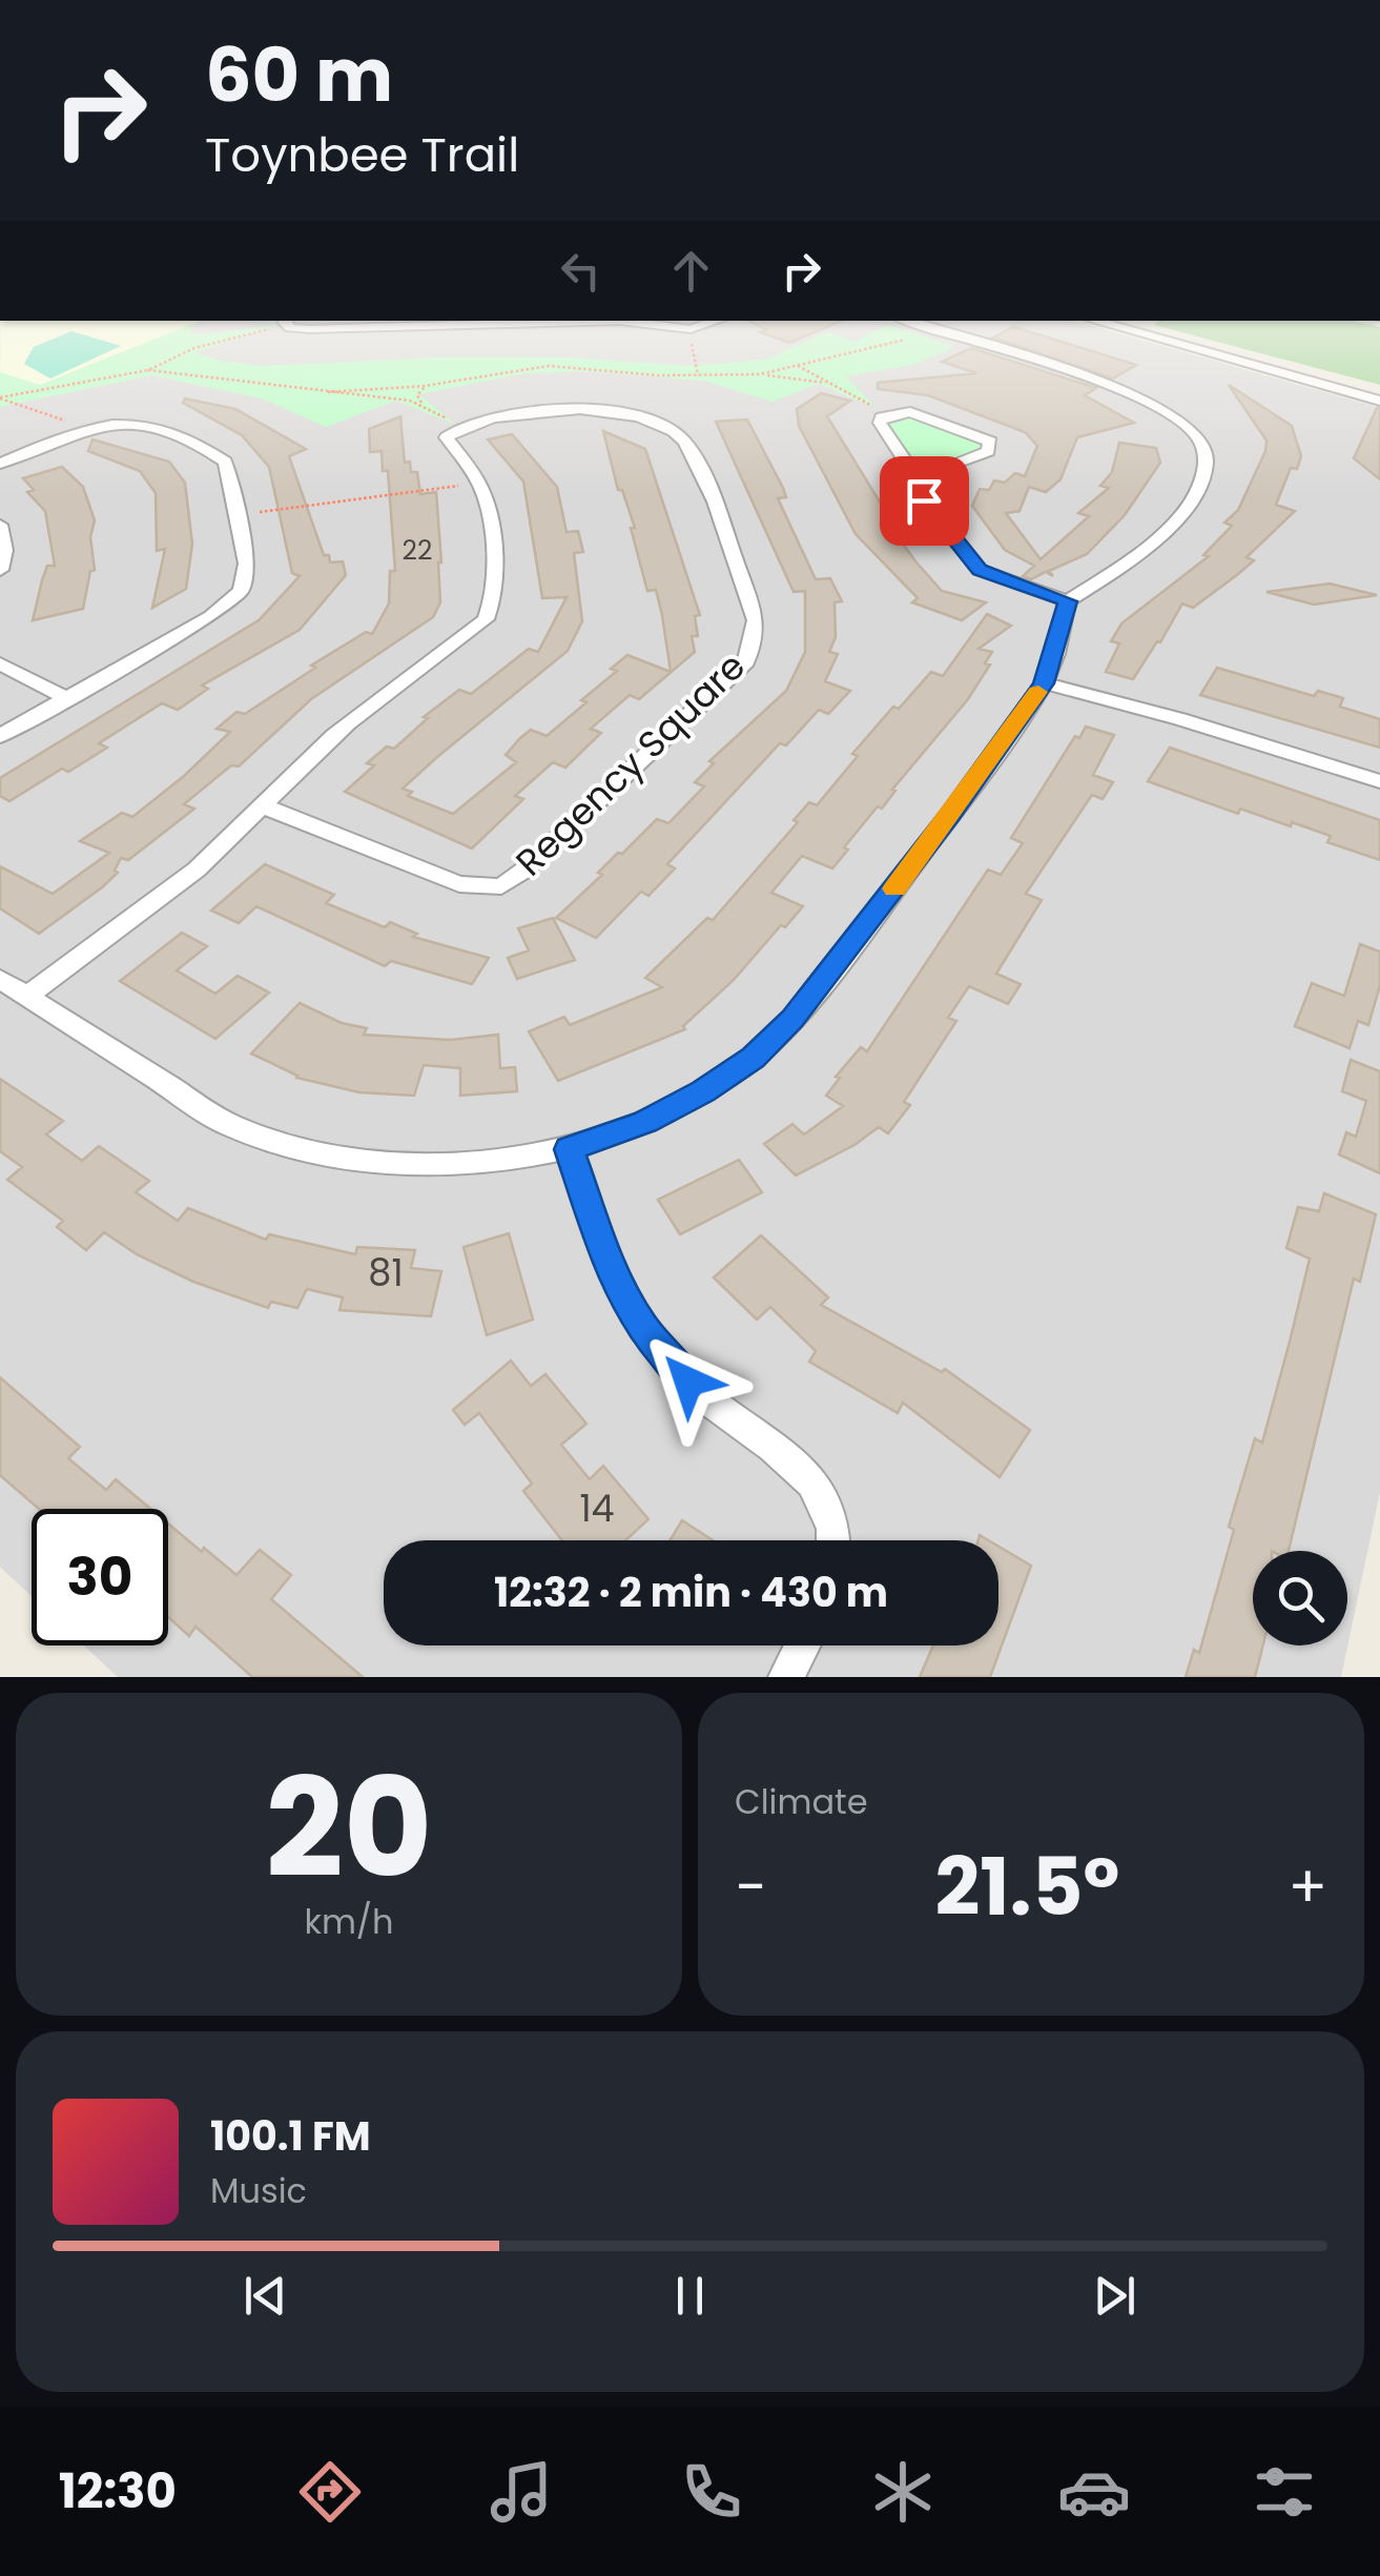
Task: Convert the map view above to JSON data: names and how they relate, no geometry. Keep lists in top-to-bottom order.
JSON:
{
  "streets": {
    "street": ["Regency Square"]
  },
  "house_numbers": ["22", "81", "14"],
  "page": {
    "turn": ["60 m", "Toynbee Trail"],
    "limit": "30",
    "trip": "12:32 · 2 min · 430 m",
    "tile": [
      ["20", "km/h"],
      "Climate"
    ],
    "heat": ["−", "21.5°", "+"],
    "song": ["100.1 FM", "Music"],
    "tabs": "12:30"
  }
}
